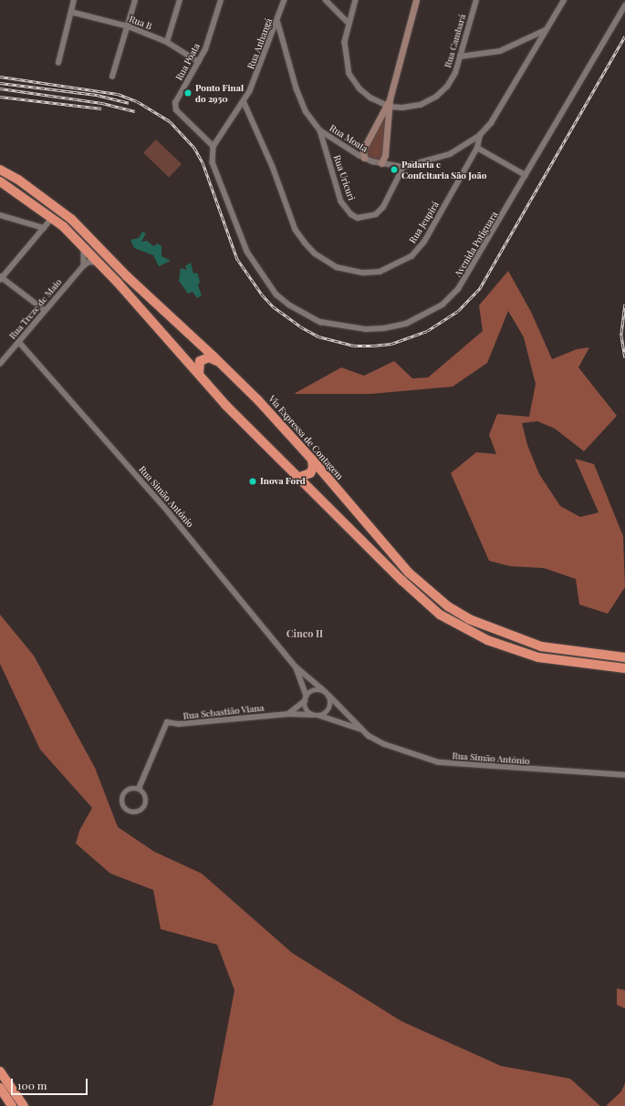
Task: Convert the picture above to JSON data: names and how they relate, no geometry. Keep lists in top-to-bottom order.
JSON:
{
  "streets": {
    "highway": ["Via Expressa de Contagem"],
    "street": [
      "Rua B",
      "Rua Cambará",
      "Rua Anhangá",
      "Rua Poata",
      "Rua Moata",
      "Rua Uricuri",
      "Rua Jeupirá",
      "Avenida Potiguara",
      "Rua Treze de Maio",
      "Rua Simão Antônio",
      "Rua Sebastião Viana"
    ]
  },
  "crossings": [
    ["Rua B", "Rua Poata"],
    ["Rua Anhangá", "Rua Poata"],
    ["Rua Anhangá", "Rua Moata"],
    ["Rua Anhangá", "Rua Jeupirá"],
    ["Rua Anhangá", "Avenida Potiguara"],
    ["Rua Poata", "Avenida Potiguara"],
    ["Rua Moata", "Rua Uricuri"],
    ["Rua Moata", "Rua Jeupirá"],
    ["Rua Treze de Maio", "Rua Simão Antônio"],
    ["Rua Simão Antônio", "Rua Sebastião Viana"]
  ],
  "districts": ["Cinco II"],
  "places": ["Ponto Final do 2950", "Padaria e Confeitaria São João", "Inova Ford"],
  "scale_bar": "100 m"
}
